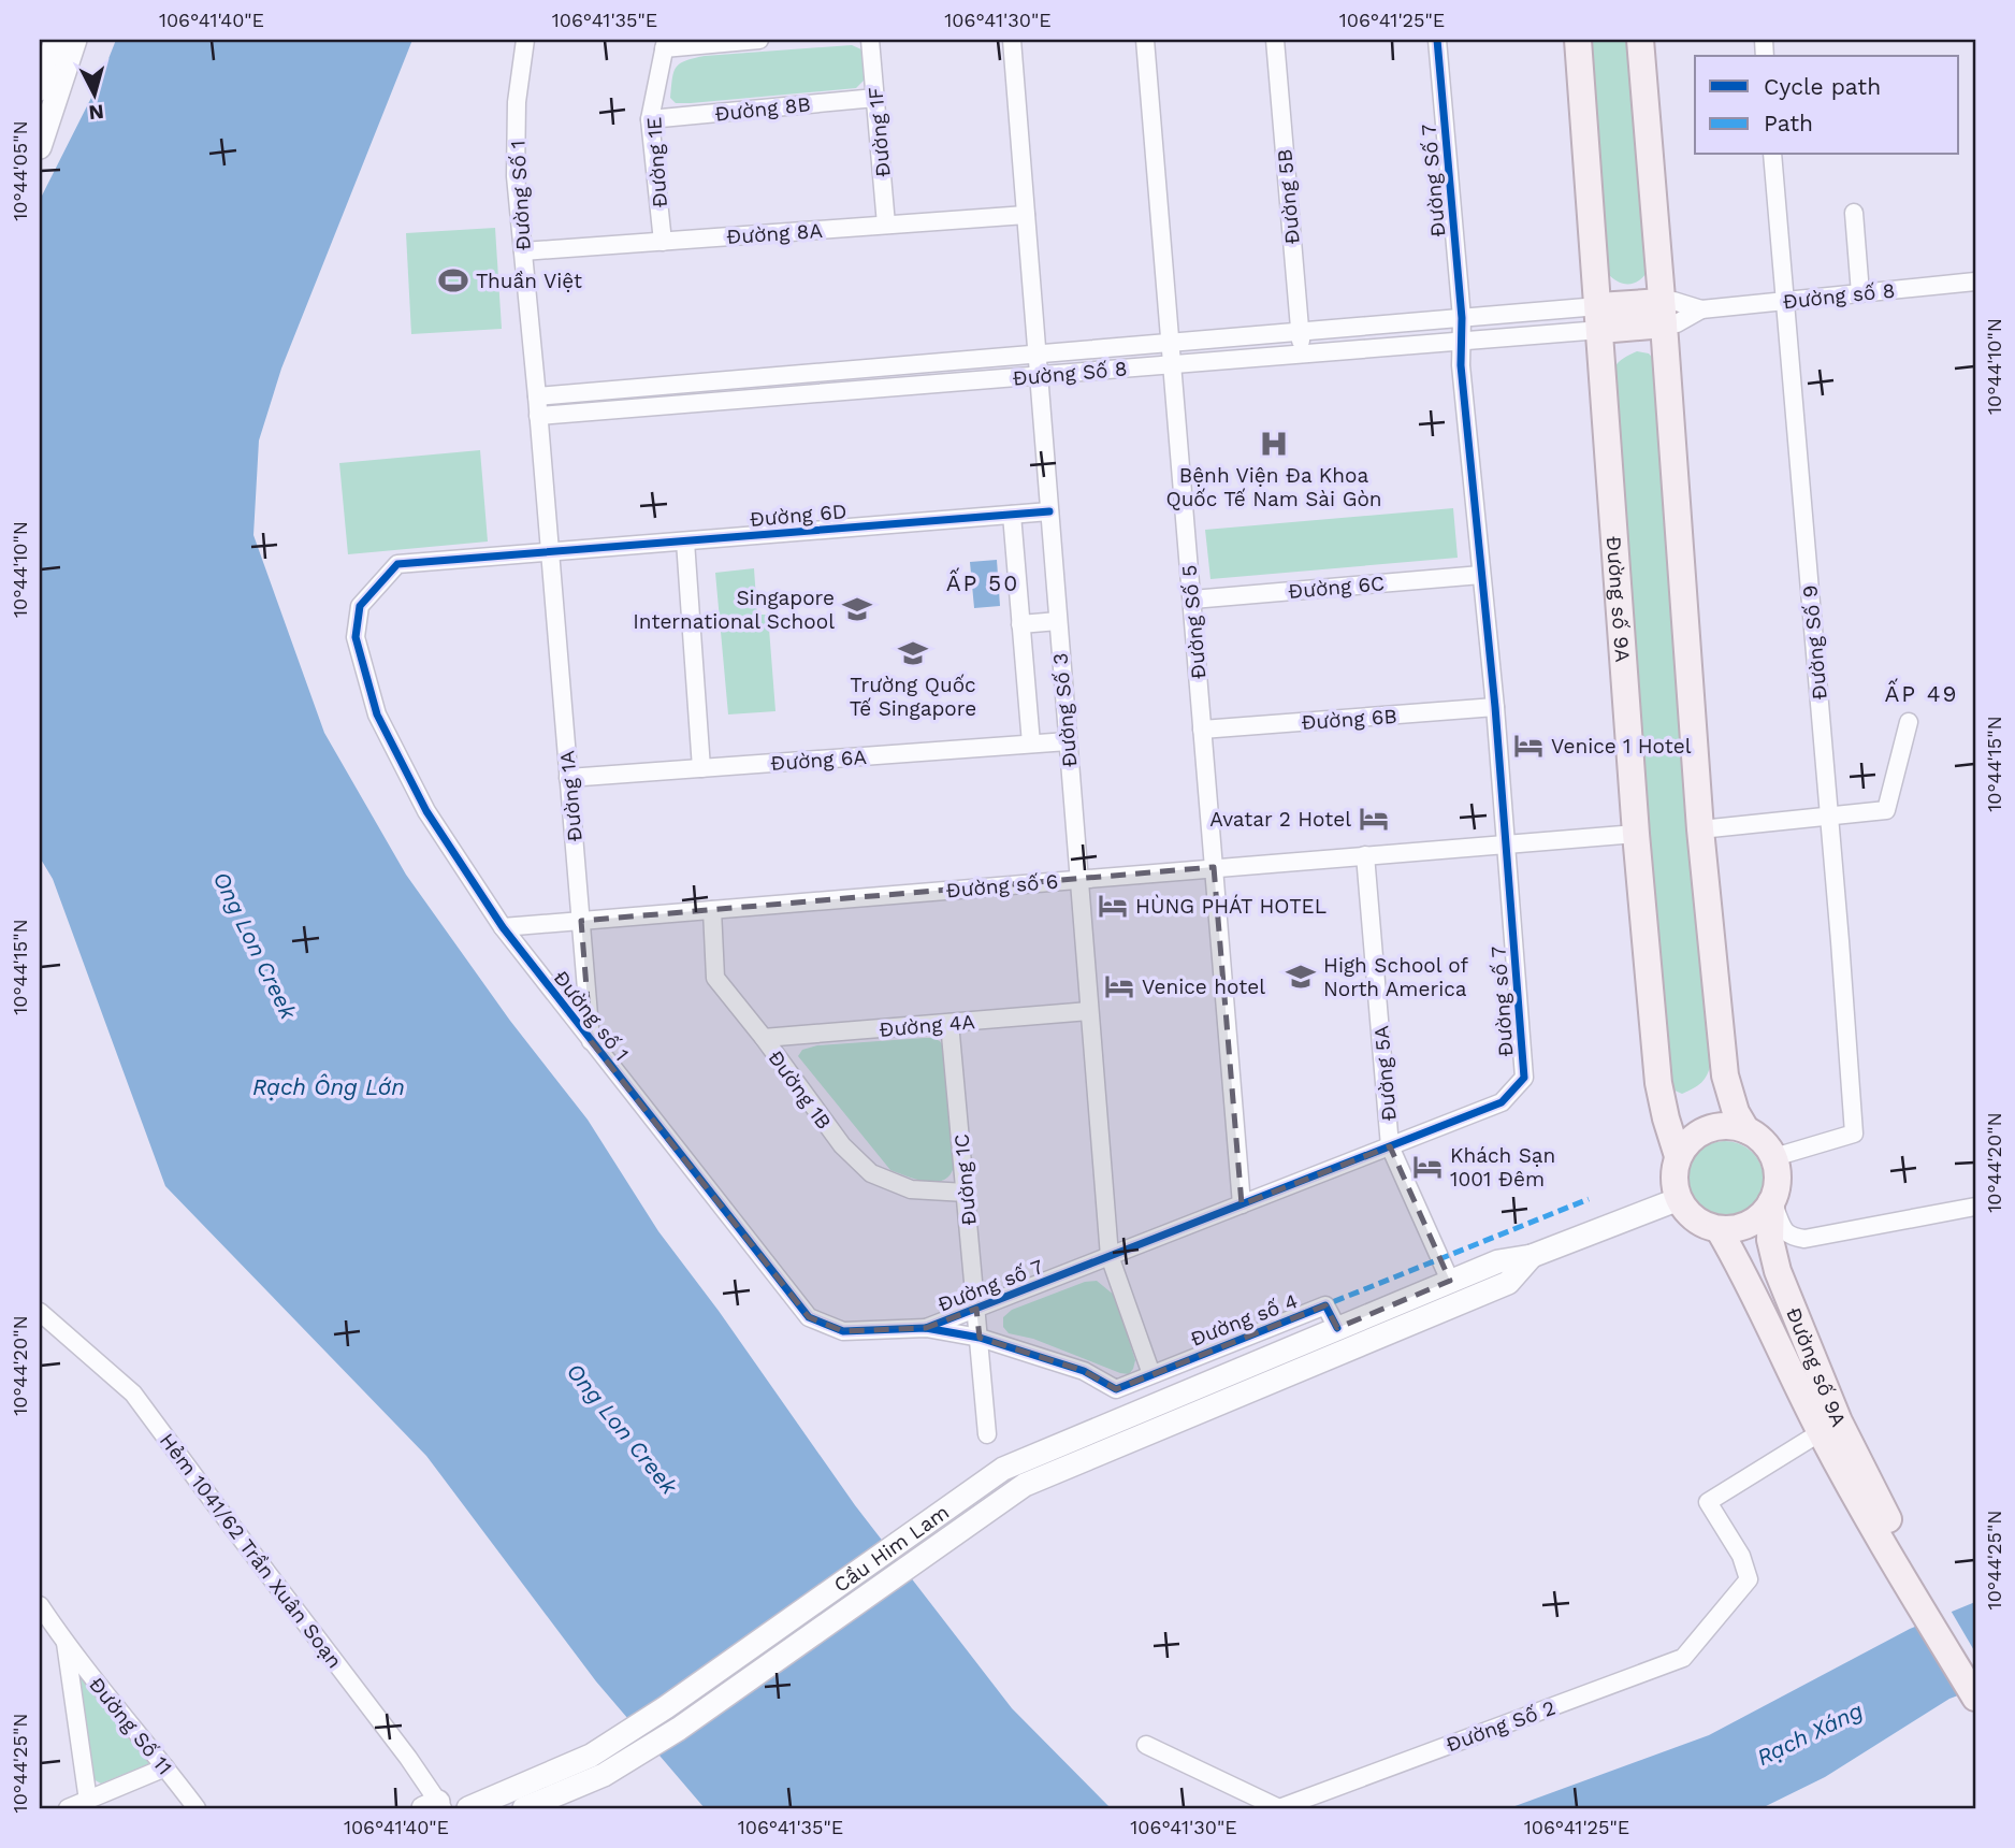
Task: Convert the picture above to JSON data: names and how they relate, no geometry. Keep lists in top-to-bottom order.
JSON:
{
  "streets": {
    "main road": ["Đường số 9A", "Cầu Him Lam"],
    "street": [
      "Đường 8B",
      "Đường 1F",
      "Đường 1E",
      "Đường Số 7",
      "Đường Số 1",
      "Đường 5B",
      "Đường 8A",
      "Đường số 8",
      "Đường Số 8",
      "Đường 6D",
      "Đường 6C",
      "Đường Số 5",
      "Đường Số 9",
      "Đường Số 3",
      "Đường 6B",
      "Đường 6A",
      "Đường 1A",
      "Đường số 6",
      "Đường số 7",
      "Đường số 1",
      "Đường 4A",
      "Đường 5A",
      "Đường 1B",
      "Đường 1C",
      "Đường số 4",
      "Hẻm 1041/62 Trần Xuân Soạn",
      "Đường Số 11",
      "Đường Số 2"
    ]
  },
  "crossings": [
    ["Đường 8B", "Đường 1F"],
    ["Đường 8B", "Đường 1E"],
    ["Đường 1F", "Đường 8A"],
    ["Đường 1E", "Đường 8A"],
    ["Đường Số 7", "Đường Số 8"],
    ["Đường Số 7", "Đường số 7"],
    ["Đường Số 1", "Đường 8A"],
    ["Đường Số 1", "Đường Số 8"],
    ["Đường 5B", "Đường Số 8"],
    ["Đường 8A", "Đường Số 3"],
    ["Đường số 8", "Đường Số 9"],
    ["Đường Số 8", "Đường số 9A"],
    ["Đường Số 8", "Đường Số 5"],
    ["Đường Số 8", "Đường Số 3"],
    ["Đường Số 8", "Đường số 7"],
    ["Đường 6D", "Đường Số 3"],
    ["Đường 6D", "Đường 1A"],
    ["Đường 6D", "Đường số 1"],
    ["Đường 6C", "Đường Số 5"],
    ["Đường 6C", "Đường số 7"],
    ["Đường số 9A", "Đường Số 9"],
    ["Đường số 9A", "Đường số 6"],
    ["Đường số 9A", "Đường Số 2"],
    ["Đường Số 5", "Đường 6B"],
    ["Đường Số 5", "Đường số 6"],
    ["Đường Số 5", "Đường số 7"],
    ["Đường Số 3", "Đường 6A"],
    ["Đường Số 3", "Đường số 6"],
    ["Đường Số 3", "Đường số 7"],
    ["Đường Số 3", "Đường số 1"],
    ["Đường Số 3", "Đường 4A"],
    ["Đường Số 3", "Đường số 4"],
    ["Đường 6B", "Đường số 7"],
    ["Đường 6A", "Đường 1A"],
    ["Đường 1A", "Đường số 6"],
    ["Đường 1A", "Đường số 1"],
    ["Đường số 6", "Đường số 7"],
    ["Đường số 6", "Đường số 1"],
    ["Đường số 6", "Đường 5A"],
    ["Đường số 6", "Đường 1B"],
    ["Đường số 7", "Đường số 1"],
    ["Đường số 7", "Đường 5A"],
    ["Đường số 7", "Đường 1C"],
    ["Đường số 1", "Đường 1C"],
    ["Đường số 1", "Đường số 4"],
    ["Đường 4A", "Đường 1B"],
    ["Đường 4A", "Đường 1C"],
    ["Đường 1B", "Đường 1C"],
    ["Đường số 4", "Cầu Him Lam"]
  ],
  "districts": ["ẤP 50", "ẤP 49"],
  "water": ["Ong Lon Creek", "Rạch Ông Lớn", "Rạch Xáng"],
  "places": {
    "sports": ["Thuần Việt"],
    "hospital": ["Bệnh Viện Đa Khoa Quốc Tế Nam Sài Gòn"],
    "school or university": ["Singapore International School", "Trường Quốc Tế Singapore", "High School of North America"],
    "hotel": [
      "Venice 1 Hotel",
      "Avatar 2 Hotel",
      "HÙNG PHÁT HOTEL",
      "Venice hotel",
      "Khách Sạn 1001 Đêm"
    ]
  },
  "legend": ["Cycle path", "Path"],
  "north": "bottom",
  "coordinates": [
    "106°41'40\"E",
    "106°41'35\"E",
    "106°41'30\"E",
    "106°41'25\"E",
    "10°44'05\"N",
    "10°44'10\"N",
    "10°44'15\"N",
    "10°44'20\"N",
    "10°44'25\"N"
  ]
}
